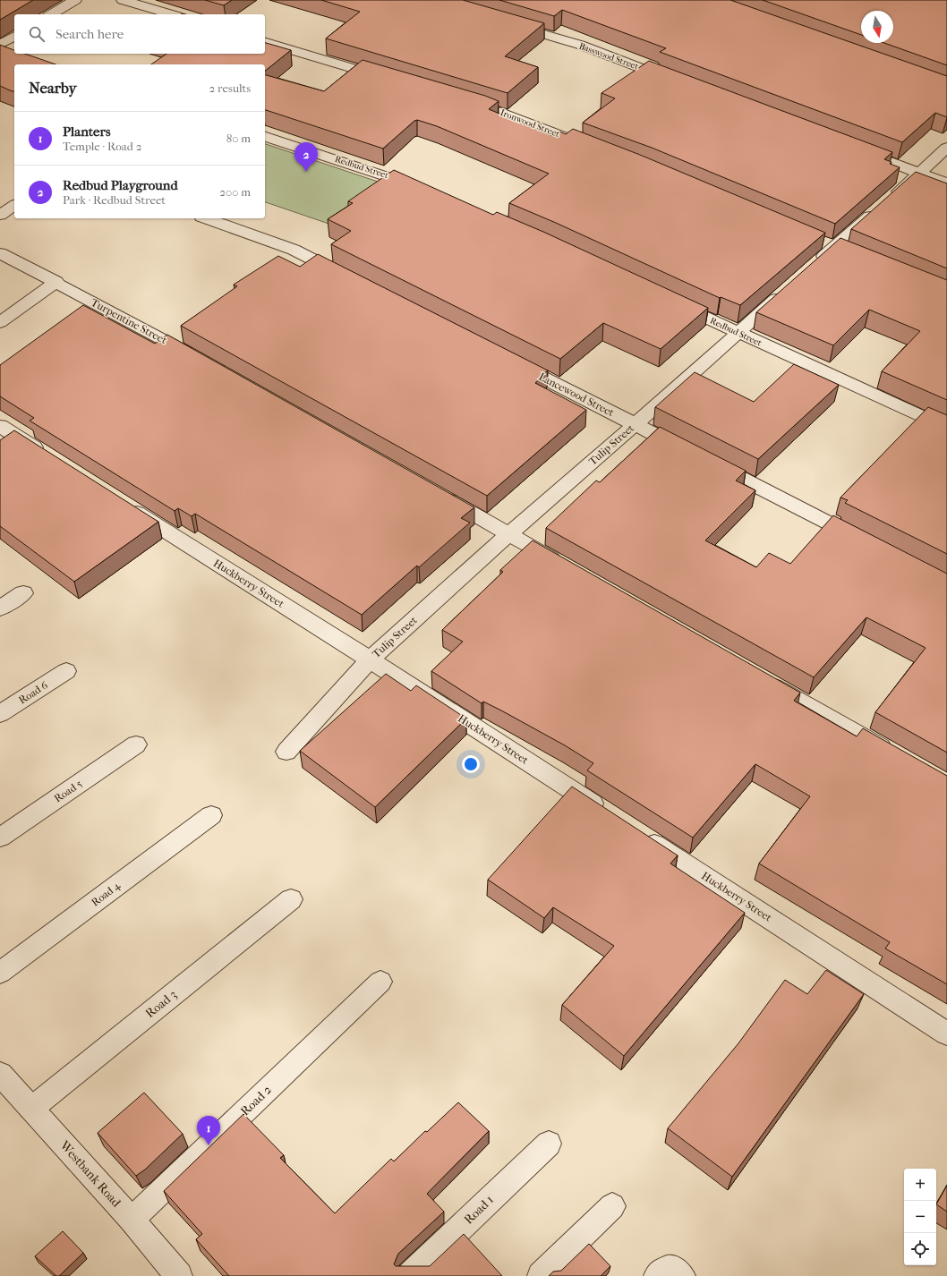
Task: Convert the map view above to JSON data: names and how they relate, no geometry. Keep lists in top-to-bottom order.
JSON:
{
  "streets": {
    "street": [
      "Basswood Street",
      "Ironwood Street",
      "Redbud Street",
      "Turpentine Street",
      "Lancewood Street",
      "Tulip Street",
      "Huckberry Street",
      "Road 6",
      "Road 5",
      "Road 4",
      "Road 3",
      "Road 2",
      "Westbank Road",
      "Road 1"
    ]
  },
  "crossings": [
    ["Redbud Street", "Tulip Street"],
    ["Lancewood Street", "Tulip Street"],
    ["Tulip Street", "Huckberry Street"],
    ["Road 3", "Westbank Road"],
    ["Road 2", "Westbank Road"]
  ],
  "north": "bottom",
  "page": {
    "search": "Search here",
    "heading": ["Nearby", "2 results"],
    "list": [
      {
        "mark": "1",
        "name": "Planters",
        "note": "Temple · Road 2",
        "value": "80 m"
      },
      {
        "mark": "2",
        "name": "Redbud Playground",
        "note": "Park · Redbud Street",
        "value": "200 m"
      }
    ],
    "pins": ["2", "1"],
    "map_buttons": ["+", "−"]
  }
}
